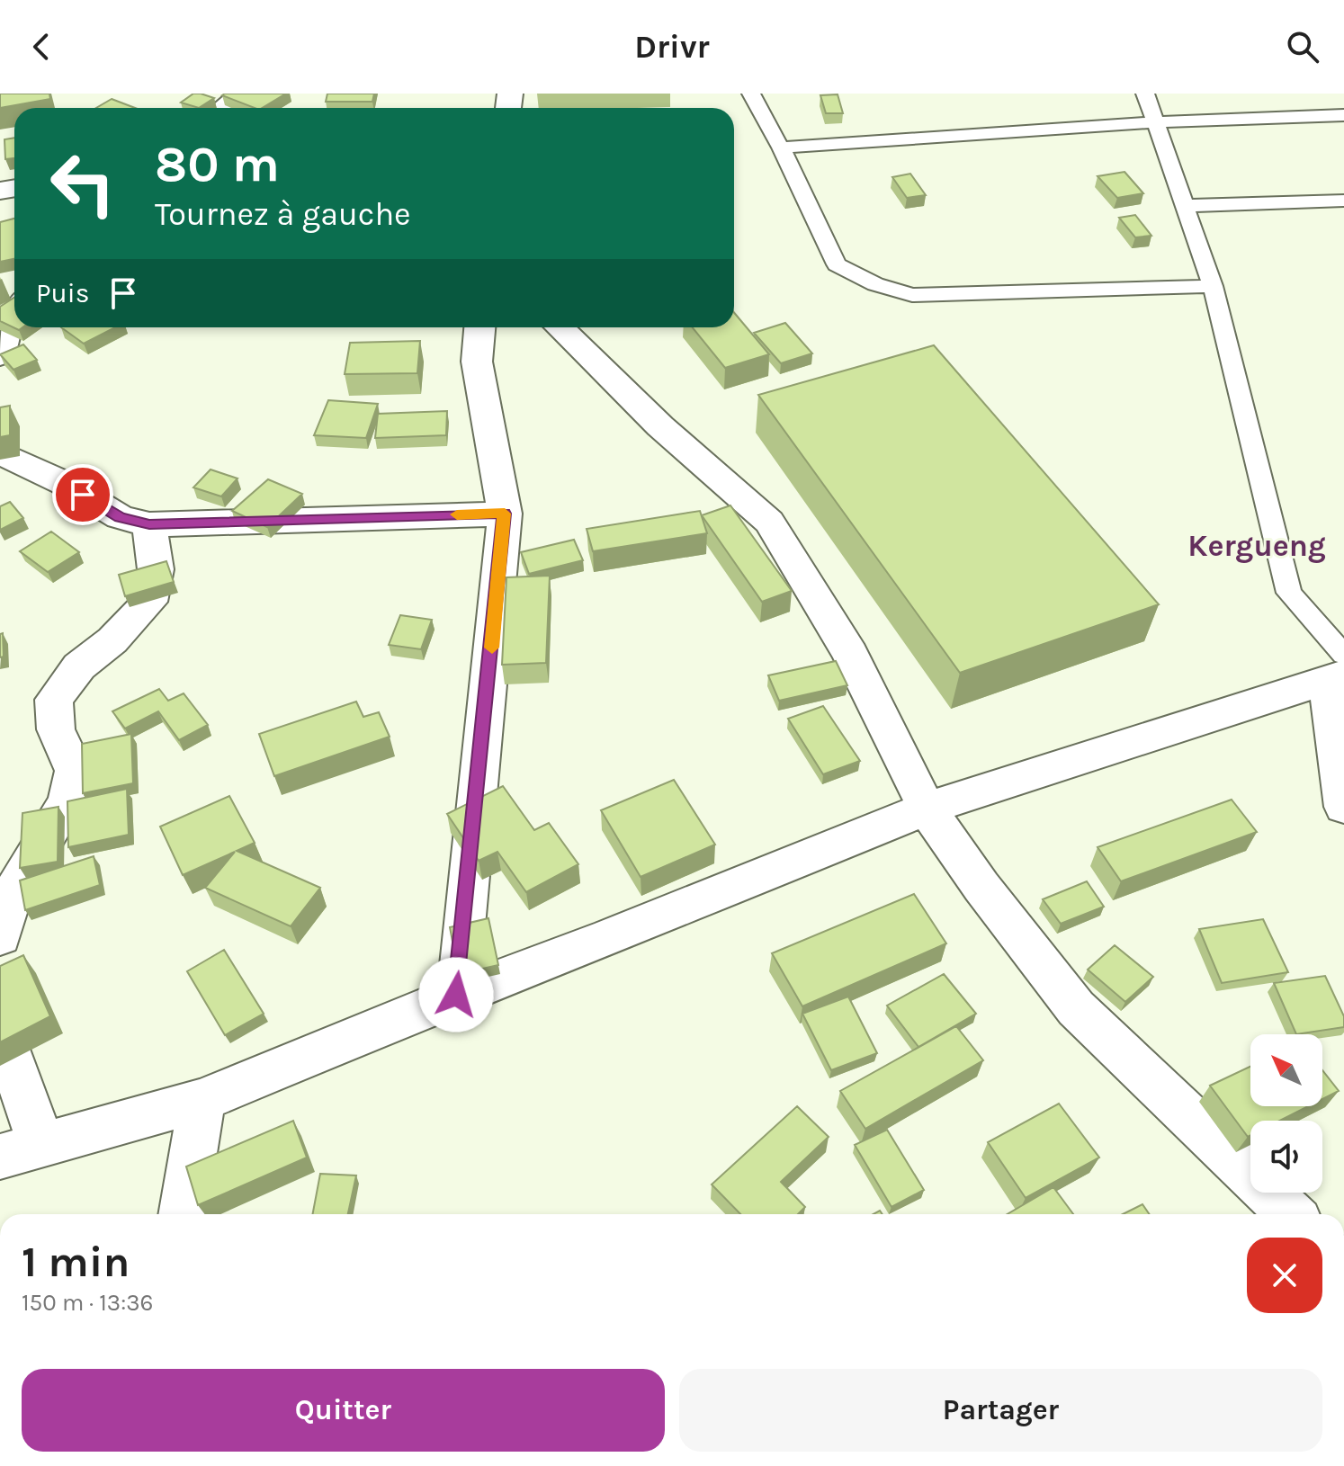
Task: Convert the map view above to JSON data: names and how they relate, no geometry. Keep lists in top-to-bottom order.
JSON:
{
  "districts": ["Kergueng"],
  "north": "top left",
  "page": {
    "header": "Drivr",
    "turn": ["80 m", "Tournez à gauche"],
    "then": "Puis",
    "heading": ["1 min", "150 m · 13:36"],
    "buttons": ["Quitter", "Partager"]
  }
}
